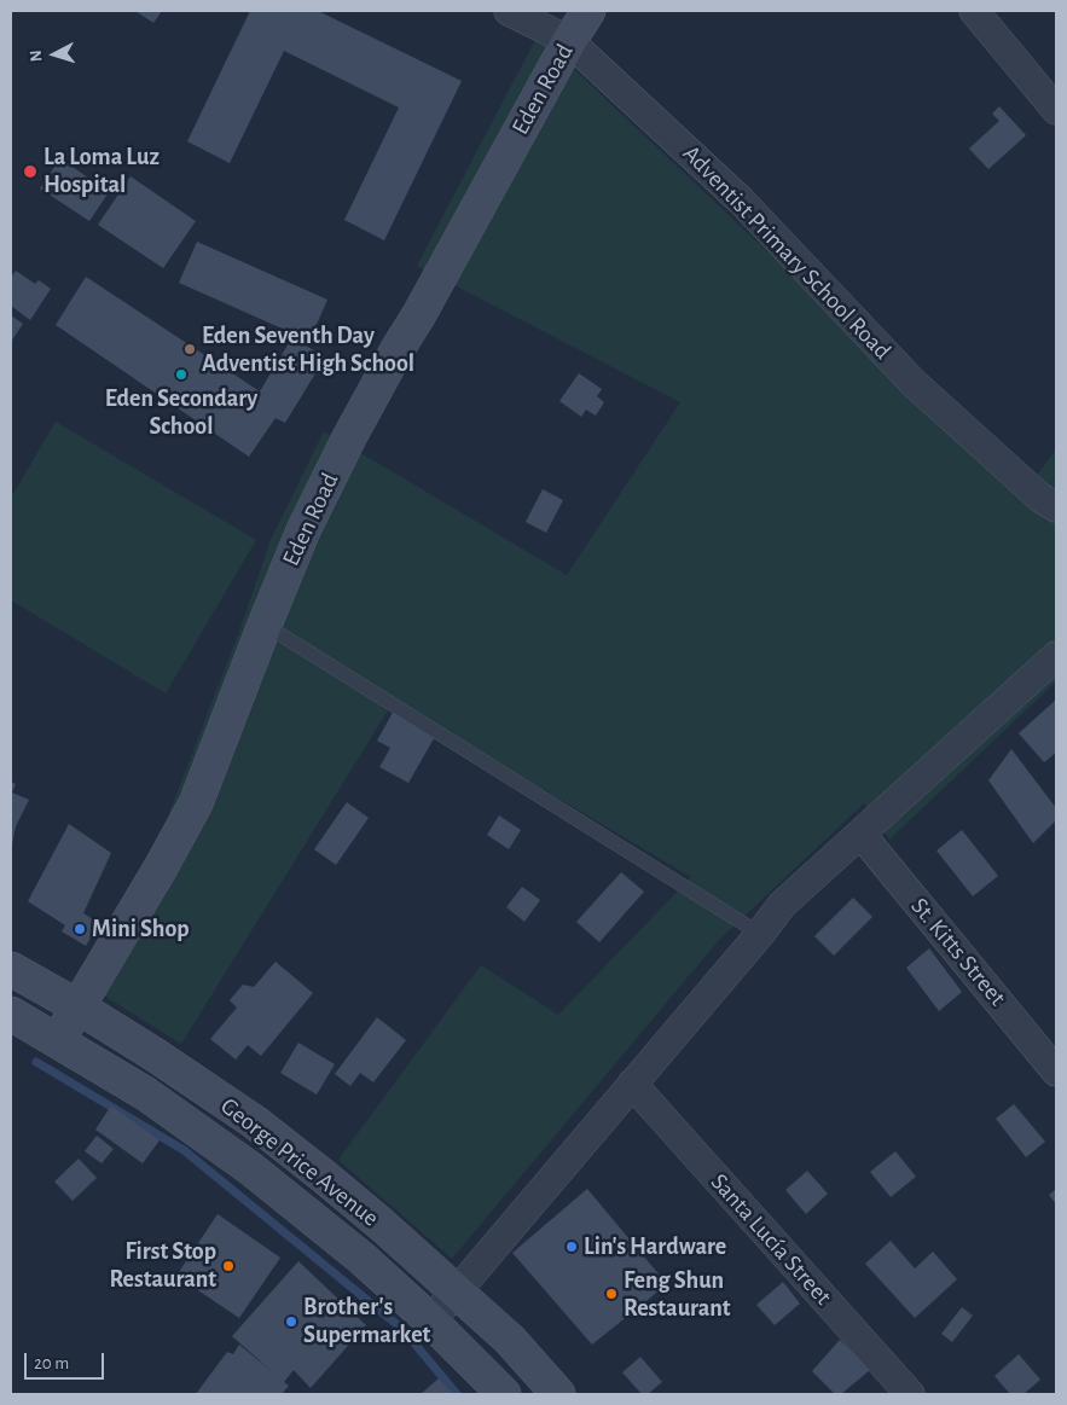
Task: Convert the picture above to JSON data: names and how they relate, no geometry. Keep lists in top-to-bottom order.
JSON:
{
  "streets": {
    "main road": ["Eden Road", "George Price Avenue"],
    "street": ["Adventist Primary School Road", "St. Kitts Street", "Santa Lucía Street"]
  },
  "crossings": [
    ["Eden Road", "Adventist Primary School Road"],
    ["Eden Road", "George Price Avenue"]
  ],
  "places": [
    "La Loma Luz Hospital",
    "Eden Seventh Day Adventist High School",
    "Eden Secondary School",
    "Mini Shop",
    "Lin's Hardware",
    "First Stop Restaurant",
    "Feng Shun Restaurant",
    "Brother's Supermarket"
  ],
  "scale_bar": "20 m",
  "north": "left"
}
